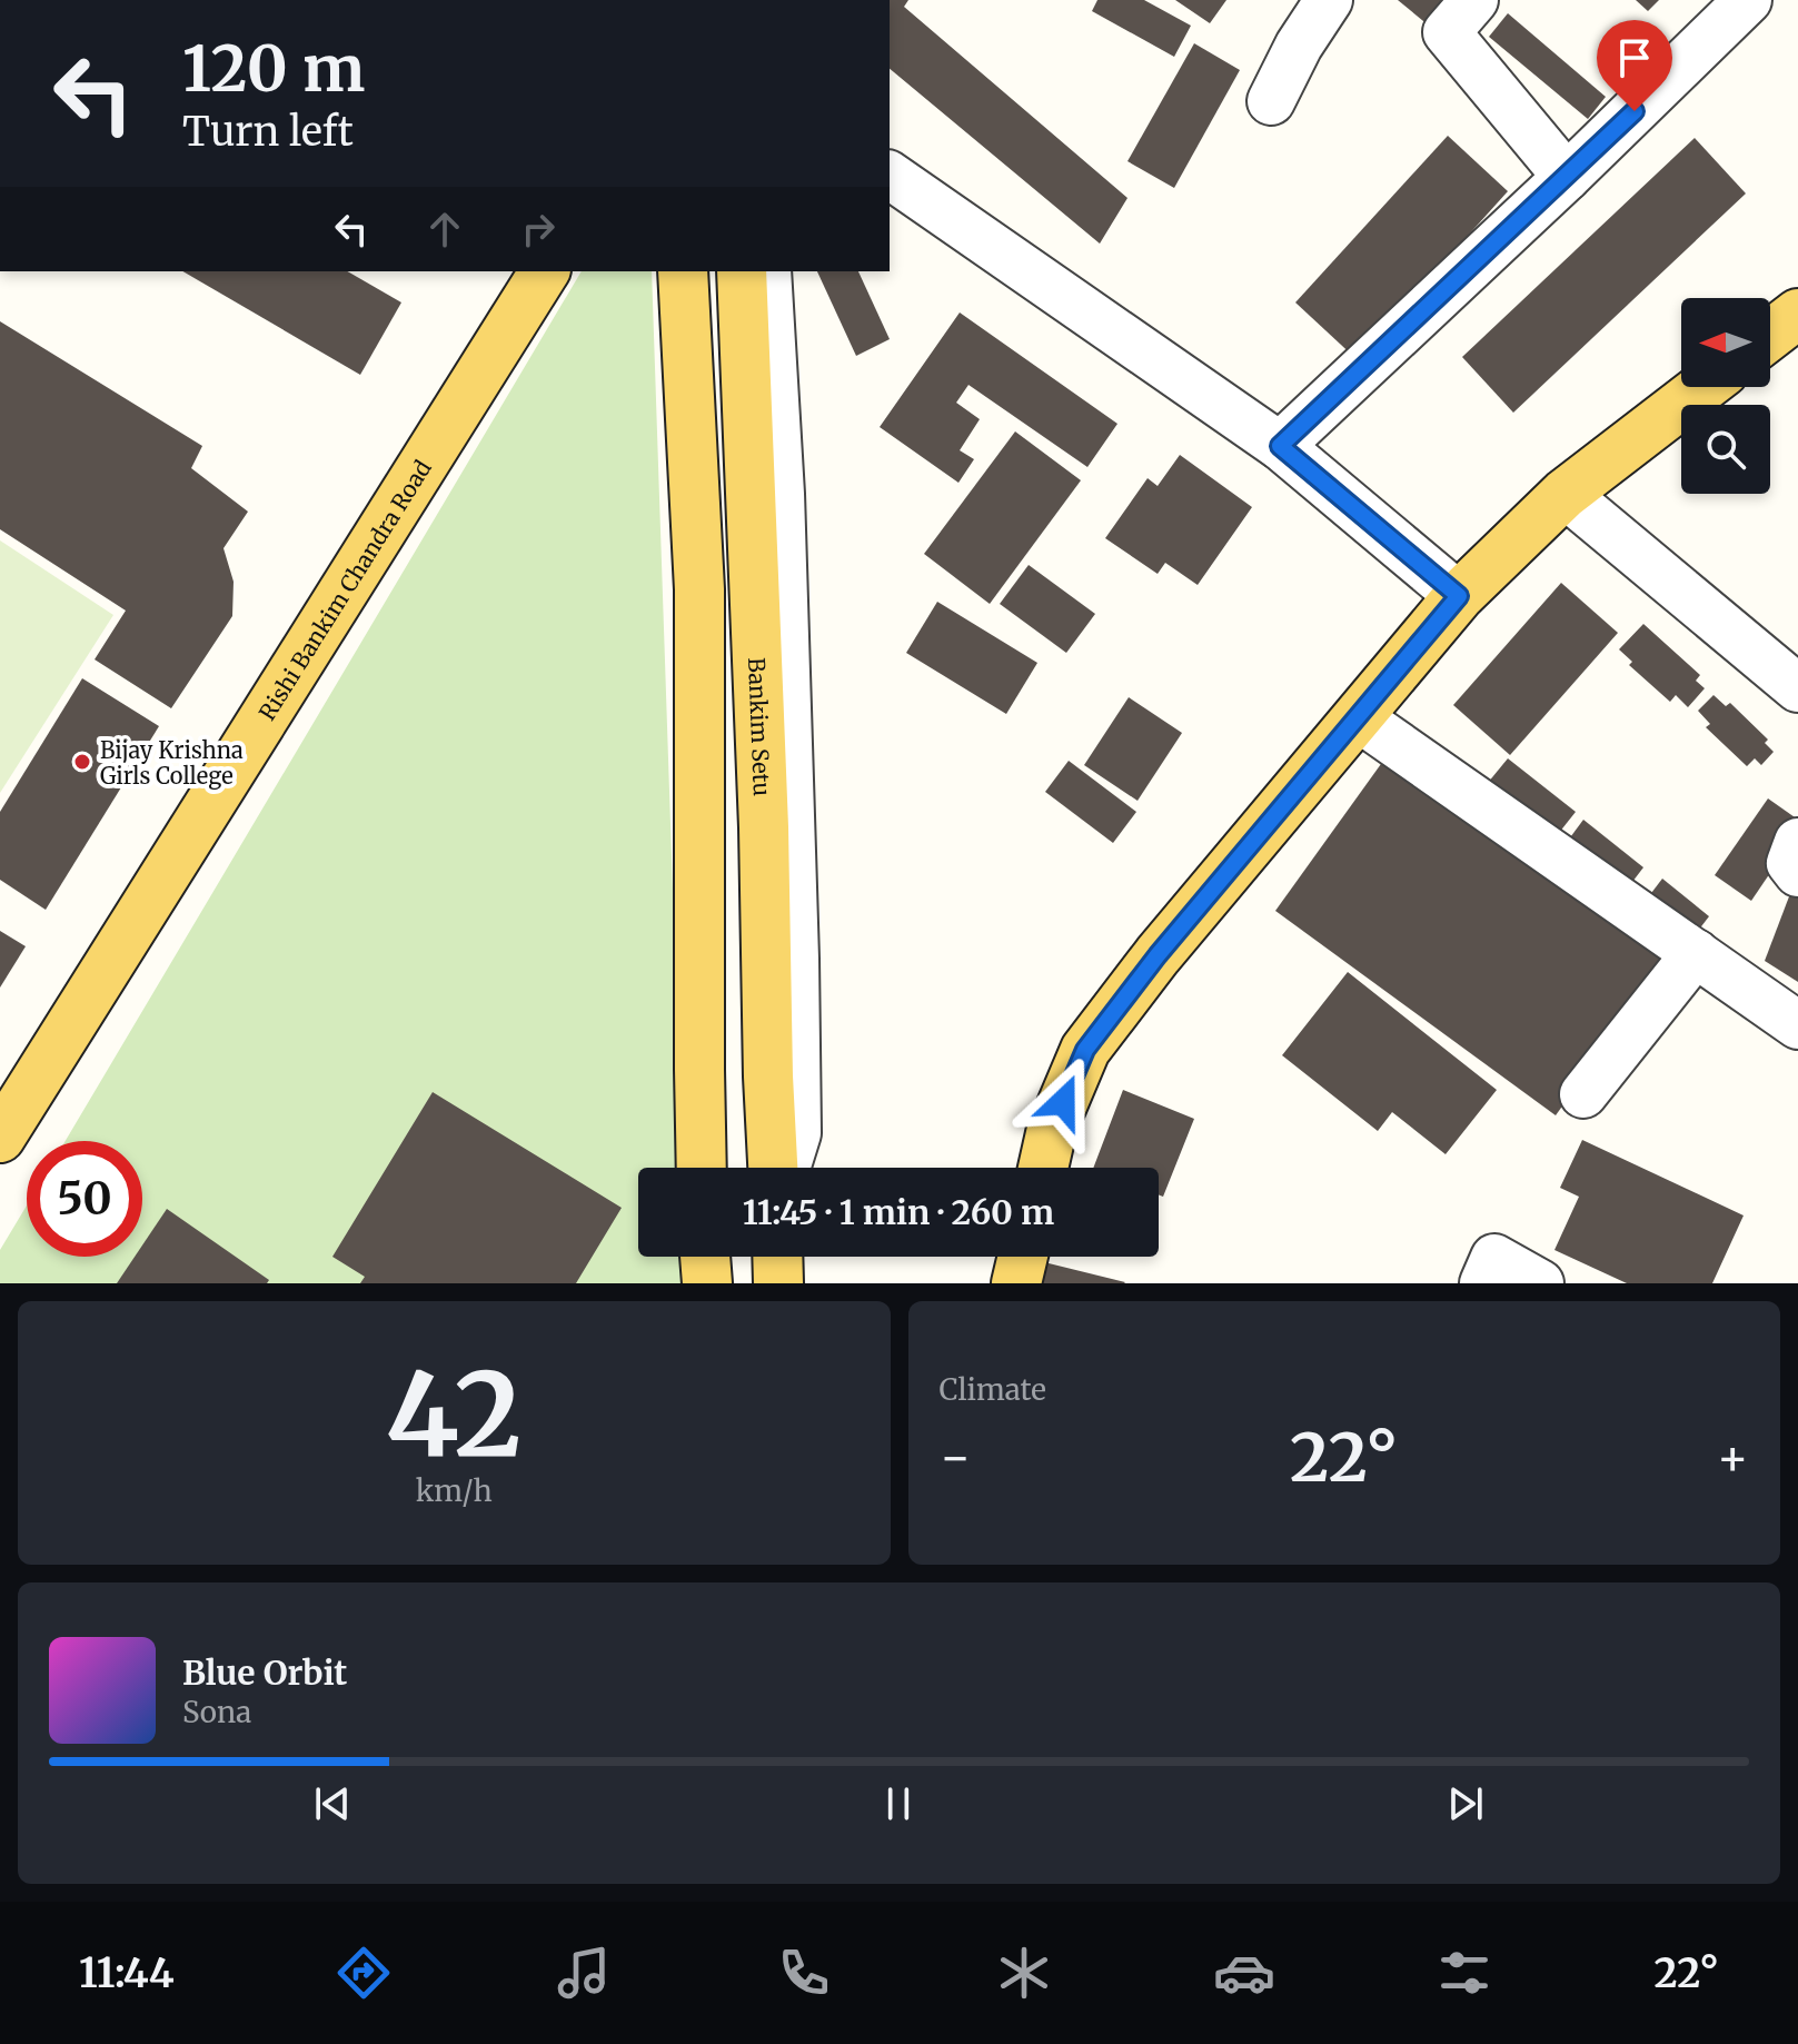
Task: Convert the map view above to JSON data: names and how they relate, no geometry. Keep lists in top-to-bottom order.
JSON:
{
  "streets": {
    "main road": ["Rishi Bankim Chandra Road", "Bankim Setu"]
  },
  "places": ["Bijay Krishna Girls College"],
  "north": "left",
  "page": {
    "turn": ["120 m", "Turn left"],
    "limit": "50",
    "trip": "11:45 · 1 min · 260 m",
    "tile": [
      ["42", "km/h"],
      "Climate"
    ],
    "heat": ["−", "22°", "+"],
    "song": ["Blue Orbit", "Sona"],
    "tabs": ["11:44", "22°"]
  }
}
